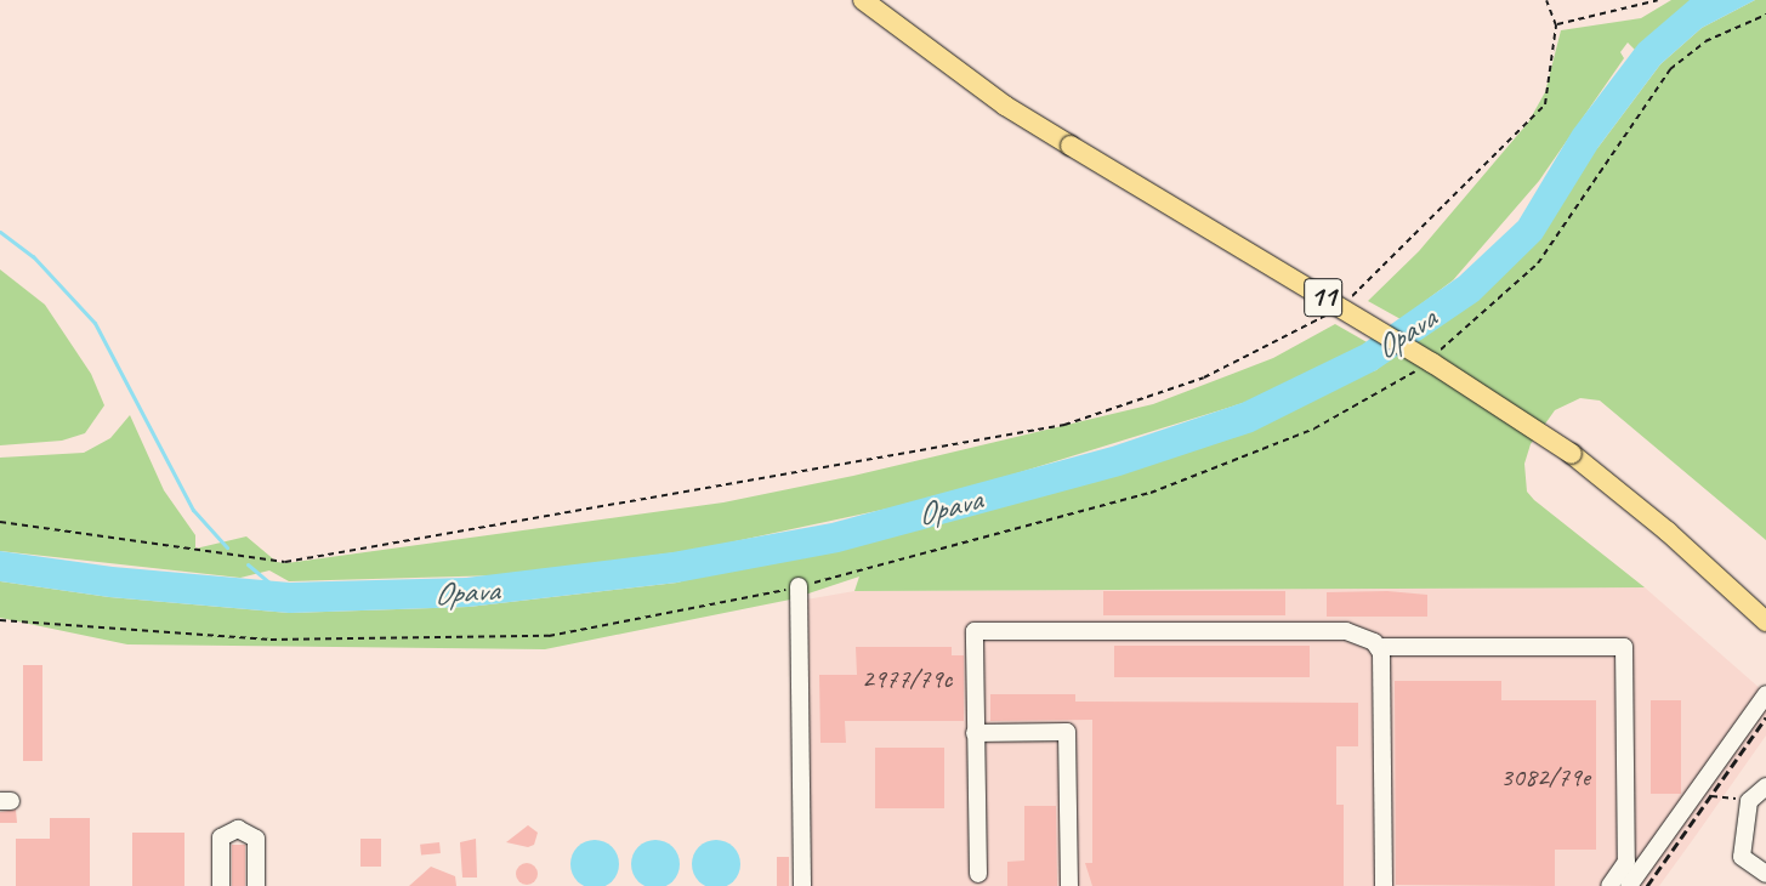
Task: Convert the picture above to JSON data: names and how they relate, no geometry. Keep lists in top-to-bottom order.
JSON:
{
  "streets": {
    "main road": ["11"]
  },
  "water": ["Opava"],
  "house_numbers": ["2977/79c", "3082/79e"]
}
